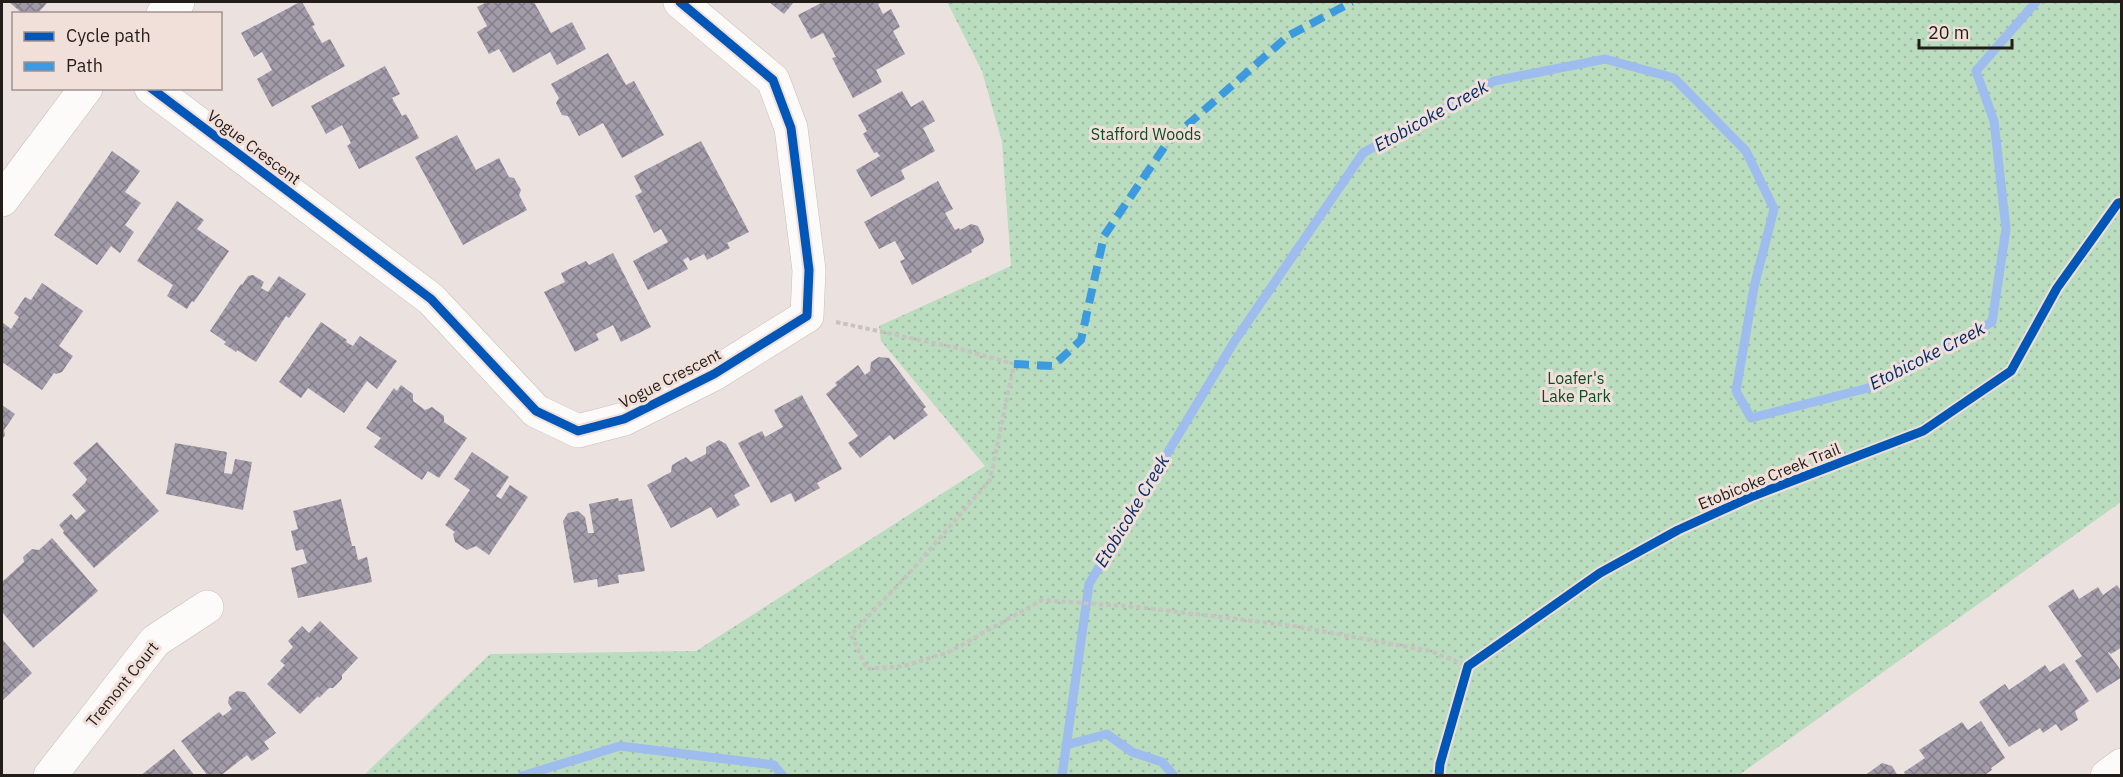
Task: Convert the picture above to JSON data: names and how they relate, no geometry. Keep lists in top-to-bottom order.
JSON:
{
  "streets": {
    "street": ["Vogue Crescent", "Tremont Court"],
    "cycle path": ["Etobicoke Creek Trail"]
  },
  "water": ["Etobicoke Creek"],
  "parks": ["Stafford Woods", "Loafer's Lake Park"],
  "legend": ["Cycle path", "Path"],
  "scale_bar": "20 m"
}
